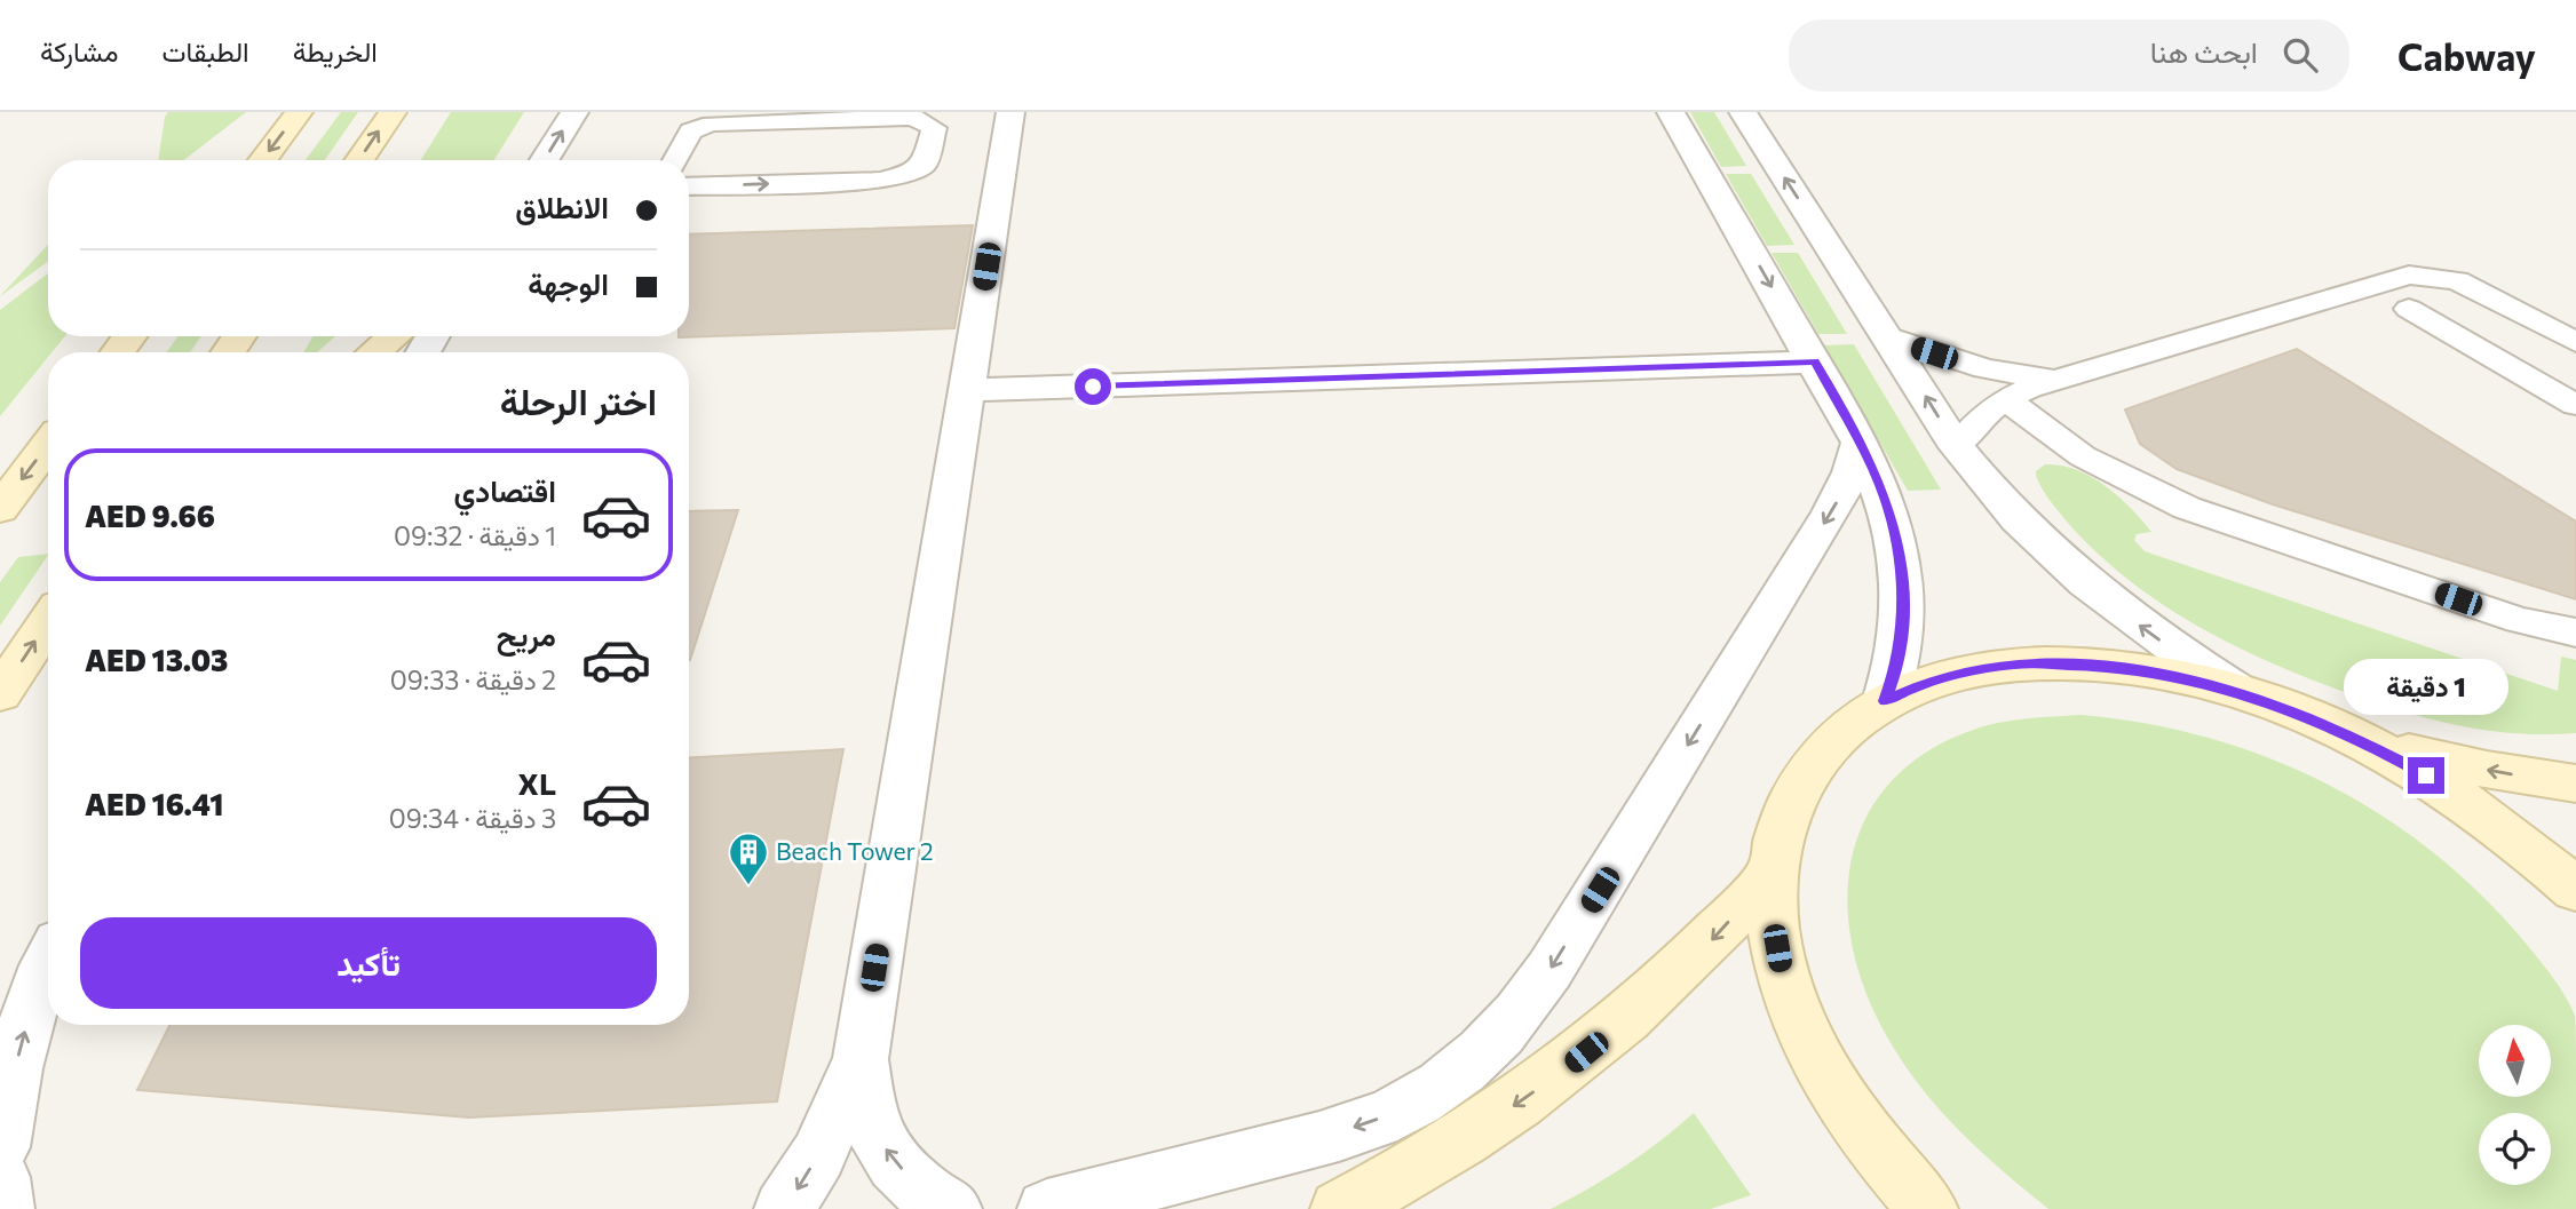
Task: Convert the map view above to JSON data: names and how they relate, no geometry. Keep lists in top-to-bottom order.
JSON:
{
  "places": {
    "building": ["Beach Tower 2"]
  },
  "north": "top",
  "page": {
    "header": "Cabway",
    "search": "ابحث هنا",
    "nav": ["الخريطة", "الطبقات", "مشاركة"],
    "banner": ["الانطلاق", "الوجهة"],
    "heading": "اختر الرحلة",
    "list": [
      {
        "name": "اقتصادي",
        "note": "1 دقيقة · 09:32",
        "value": "AED 9.66"
      },
      {
        "name": "مريح",
        "note": "2 دقيقة · 09:33",
        "value": "AED 13.03"
      },
      {
        "name": "XL",
        "note": "3 دقيقة · 09:34",
        "value": "AED 16.41"
      }
    ],
    "bubble": "1 دقيقة",
    "buttons": "تأكيد"
  }
}
